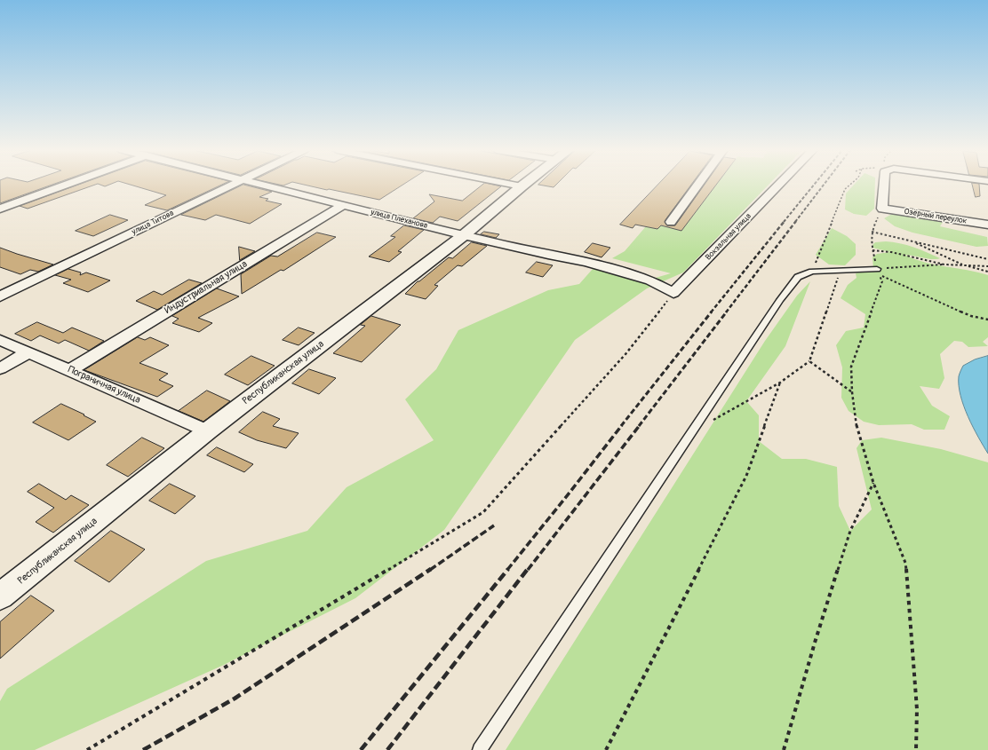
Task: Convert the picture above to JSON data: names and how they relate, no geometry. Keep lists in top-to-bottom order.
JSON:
{
  "streets": {
    "street": [
      "Озёрный переулок",
      "улица Плеханова",
      "улица Титова",
      "Вокзальная улица",
      "Индустриальная улица",
      "Республиканская улица",
      "Пограничная улица"
    ]
  },
  "crossings": [
    ["улица Плеханова", "Вокзальная улица"],
    ["улица Плеханова", "Индустриальная улица"],
    ["улица Плеханова", "Республиканская улица"],
    ["Индустриальная улица", "Пограничная улица"],
    ["Республиканская улица", "Пограничная улица"]
  ]
}
